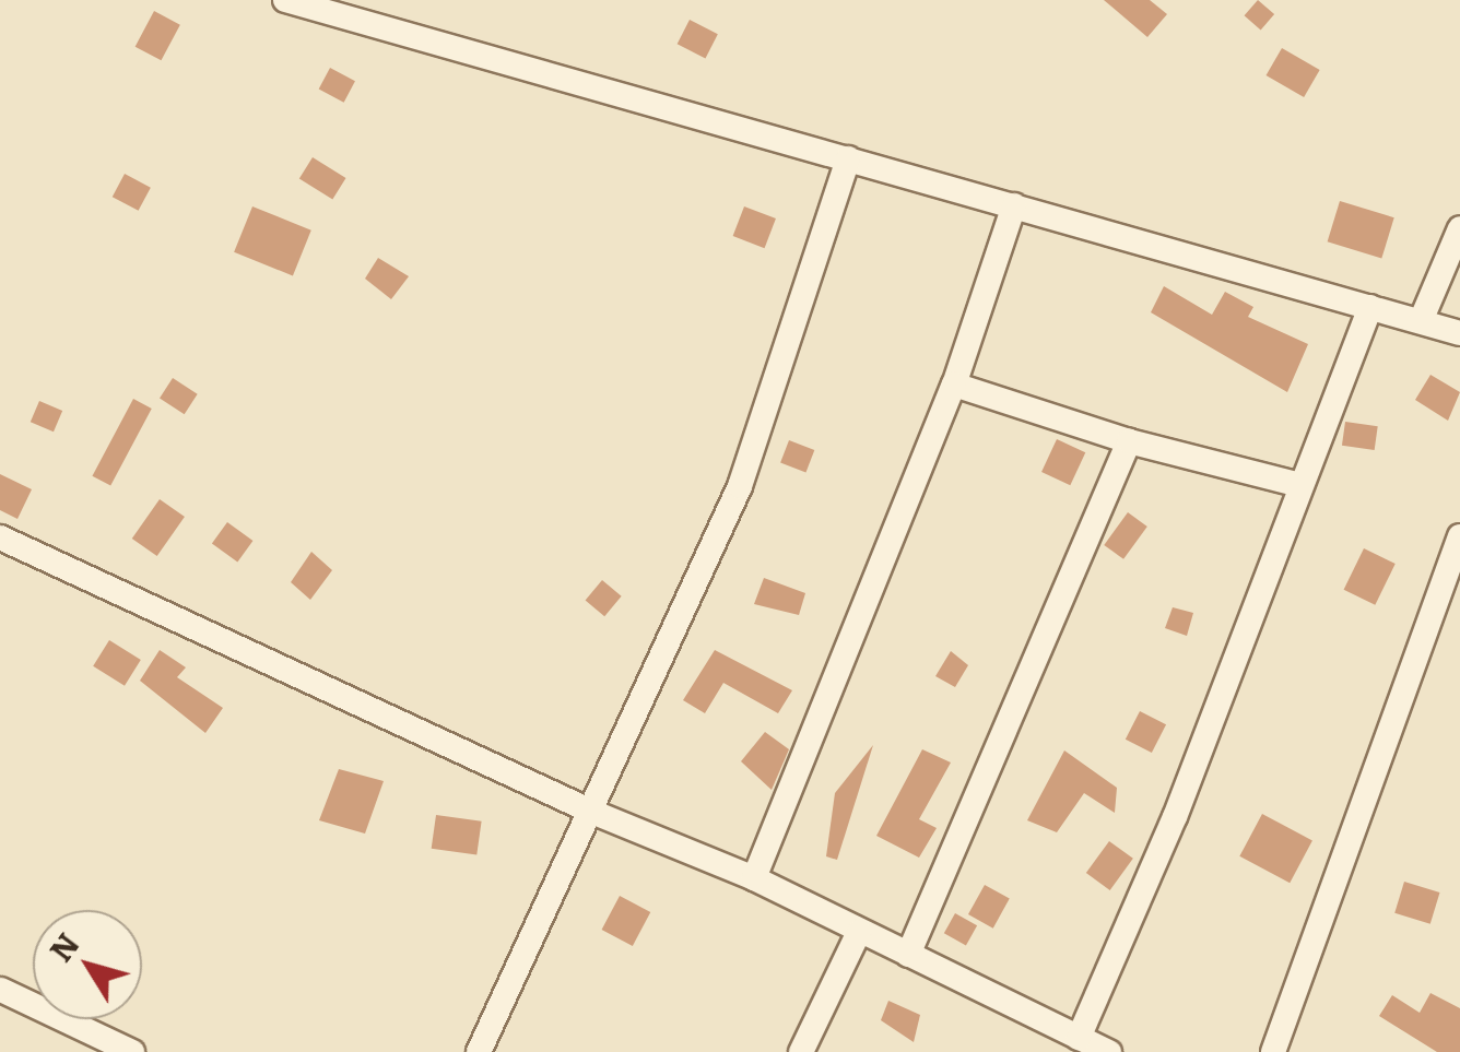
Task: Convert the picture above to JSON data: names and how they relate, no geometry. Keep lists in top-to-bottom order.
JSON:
{
  "north": "top left"
}
